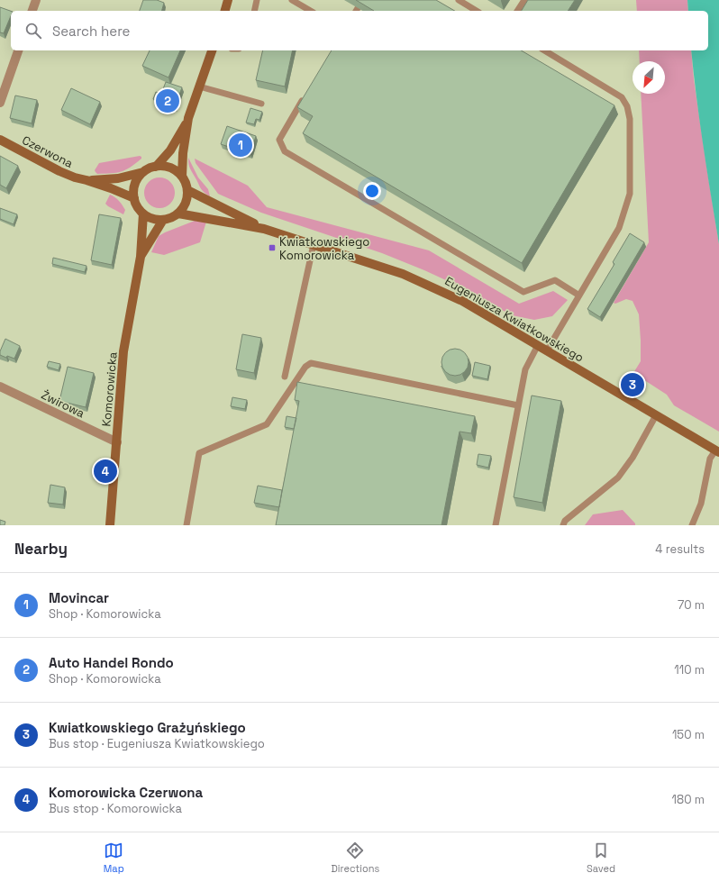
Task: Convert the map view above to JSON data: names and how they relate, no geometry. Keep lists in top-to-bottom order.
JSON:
{
  "streets": {
    "street": [
      "Czerwona",
      "Eugeniusza Kwiatkowskiego",
      "Komorowicka",
      "Żwirowa"
    ]
  },
  "crossings": [
    ["Czerwona", "Eugeniusza Kwiatkowskiego"],
    ["Czerwona", "Komorowicka"],
    ["Eugeniusza Kwiatkowskiego", "Komorowicka"],
    ["Komorowicka", "Żwirowa"]
  ],
  "places": {
    "transit": ["Kwiatkowskiego Komorowicka"]
  },
  "north": "bottom left",
  "page": {
    "search": "Search here",
    "pins": [
      "2",
      "1",
      "3",
      "4"
    ],
    "heading": ["Nearby", "4 results"],
    "list": [
      {
        "mark": "1",
        "name": "Movincar",
        "note": "Shop · Komorowicka",
        "value": "70 m"
      },
      {
        "mark": "2",
        "name": "Auto Handel Rondo",
        "note": "Shop · Komorowicka",
        "value": "110 m"
      },
      {
        "mark": "3",
        "name": "Kwiatkowskiego Grażyńskiego",
        "note": "Bus stop · Eugeniusza Kwiatkowskiego",
        "value": "150 m"
      },
      {
        "mark": "4",
        "name": "Komorowicka Czerwona",
        "note": "Bus stop · Komorowicka",
        "value": "180 m"
      }
    ],
    "nav": ["Map", "Directions", "Saved"]
  }
}
